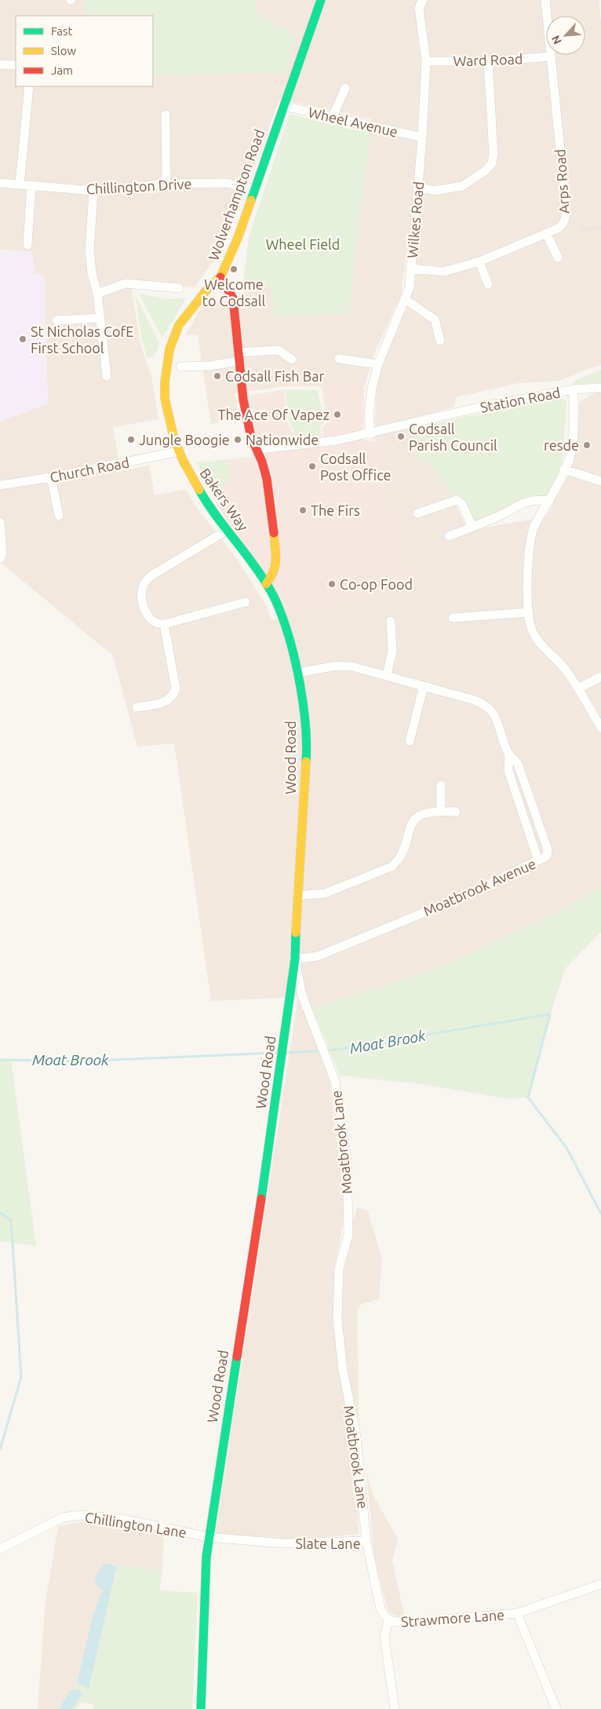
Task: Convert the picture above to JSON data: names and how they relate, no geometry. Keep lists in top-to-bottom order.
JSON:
{
  "streets": {
    "street": [
      "Ward Road",
      "Wheel Avenue",
      "Arps Road",
      "Chillington Drive",
      "Wolverhampton Road",
      "Wilkes Road",
      "Station Road",
      "Church Road",
      "Bakers Way",
      "Wood Road",
      "Moatbrook Avenue",
      "Moatbrook Lane",
      "Chillington Lane",
      "Slate Lane",
      "Strawmore Lane"
    ]
  },
  "crossings": [
    ["Ward Road", "Arps Road"],
    ["Ward Road", "Wilkes Road"],
    ["Wheel Avenue", "Wolverhampton Road"],
    ["Wheel Avenue", "Wilkes Road"],
    ["Arps Road", "Wilkes Road"],
    ["Chillington Drive", "Wolverhampton Road"],
    ["Wolverhampton Road", "Station Road"],
    ["Wolverhampton Road", "Bakers Way"],
    ["Wilkes Road", "Station Road"],
    ["Church Road", "Bakers Way"],
    ["Bakers Way", "Wood Road"],
    ["Wood Road", "Moatbrook Avenue"],
    ["Wood Road", "Moatbrook Lane"],
    ["Wood Road", "Chillington Lane"],
    ["Wood Road", "Slate Lane"],
    ["Moatbrook Avenue", "Moatbrook Lane"],
    ["Moatbrook Lane", "Slate Lane"],
    ["Chillington Lane", "Slate Lane"],
    ["Slate Lane", "Strawmore Lane"]
  ],
  "water": ["Moat Brook"],
  "parks": ["Wheel Field"],
  "places": [
    "Welcome to Codsall",
    "St Nicholas CofE First School",
    "Codsall Fish Bar",
    "The Ace Of Vapez",
    "Codsall Parish Council",
    "Jungle Boogie",
    "Nationwide",
    "resde",
    "Codsall Post Office",
    "The Firs",
    "Co-op Food"
  ],
  "legend": ["Fast", "Slow", "Jam"],
  "north": "bottom left"
}
